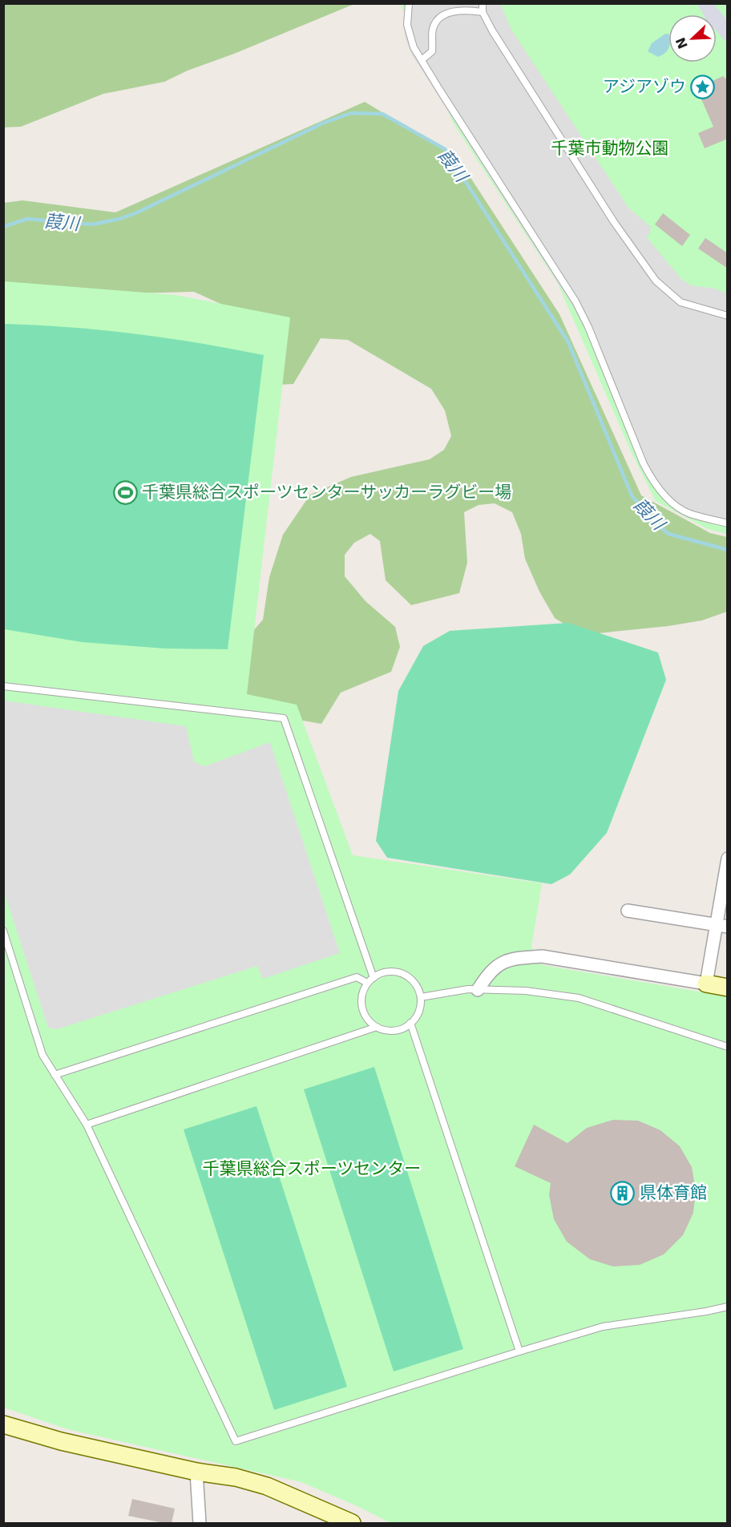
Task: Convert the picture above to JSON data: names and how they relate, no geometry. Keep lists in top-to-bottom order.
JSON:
{
  "water": ["葭川"],
  "parks": ["千葉市動物公園", "千葉県総合スポーツセンター"],
  "places": {
    "place": ["アジアゾウ"],
    "sports": ["千葉県総合スポーツセンターサッカーラグビー場"],
    "building": ["県体育館"]
  },
  "north": "bottom left"
}
